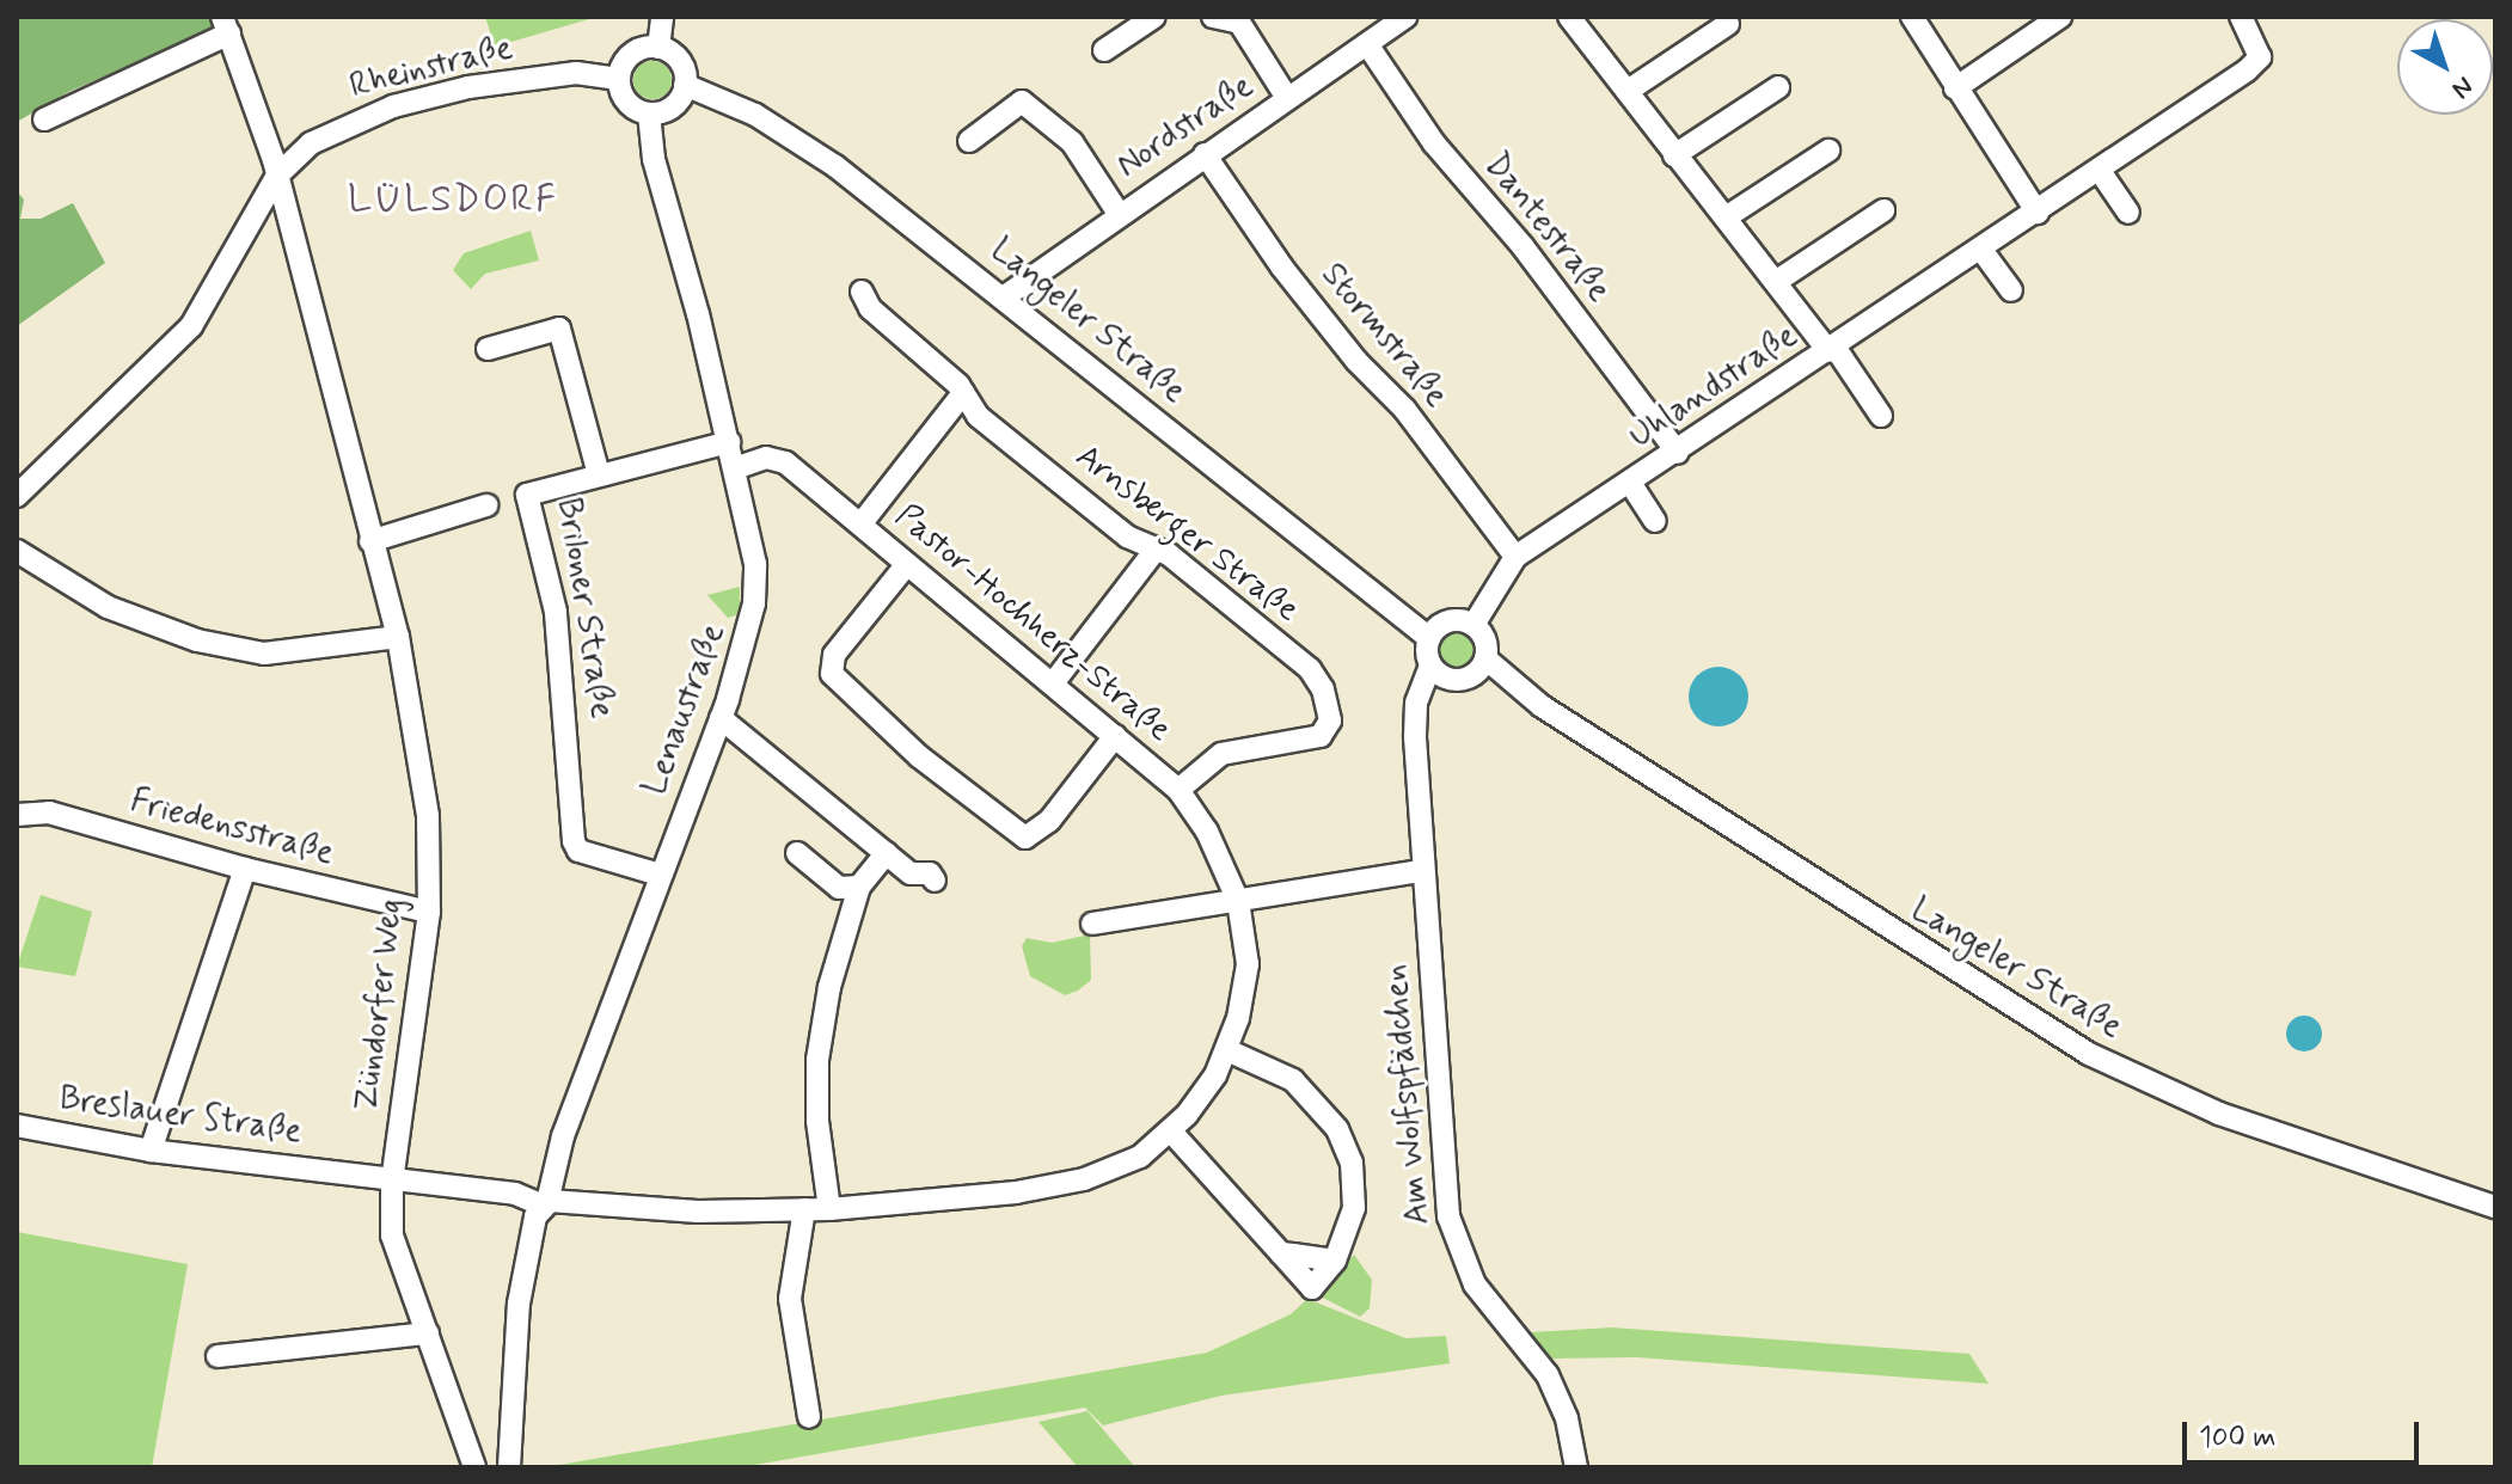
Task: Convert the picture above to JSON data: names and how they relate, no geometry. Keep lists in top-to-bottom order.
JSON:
{
  "streets": {
    "street": [
      "Rheinstraße",
      "Nordstraße",
      "Dantestraße",
      "Langeler Straße",
      "Stormstraße",
      "Uhlandstraße",
      "Arnsberger Straße",
      "Briloner Straße",
      "Pastor-Hochherz-Straße",
      "Lenaustraße",
      "Friedensstraße",
      "Zündorfer Weg",
      "Am Wolfspfädchen",
      "Breslauer Straße"
    ]
  },
  "crossings": [
    ["Rheinstraße", "Langeler Straße"],
    ["Rheinstraße", "Lenaustraße"],
    ["Rheinstraße", "Zündorfer Weg"],
    ["Nordstraße", "Dantestraße"],
    ["Nordstraße", "Langeler Straße"],
    ["Nordstraße", "Stormstraße"],
    ["Dantestraße", "Uhlandstraße"],
    ["Langeler Straße", "Uhlandstraße"],
    ["Langeler Straße", "Lenaustraße"],
    ["Langeler Straße", "Am Wolfspfädchen"],
    ["Stormstraße", "Uhlandstraße"],
    ["Uhlandstraße", "Am Wolfspfädchen"],
    ["Arnsberger Straße", "Pastor-Hochherz-Straße"],
    ["Briloner Straße", "Lenaustraße"],
    ["Pastor-Hochherz-Straße", "Lenaustraße"],
    ["Pastor-Hochherz-Straße", "Zündorfer Weg"],
    ["Pastor-Hochherz-Straße", "Breslauer Straße"],
    ["Friedensstraße", "Zündorfer Weg"],
    ["Zündorfer Weg", "Breslauer Straße"]
  ],
  "districts": ["LÜLSDORF"],
  "scale_bar": "100 m",
  "north": "bottom right"
}
